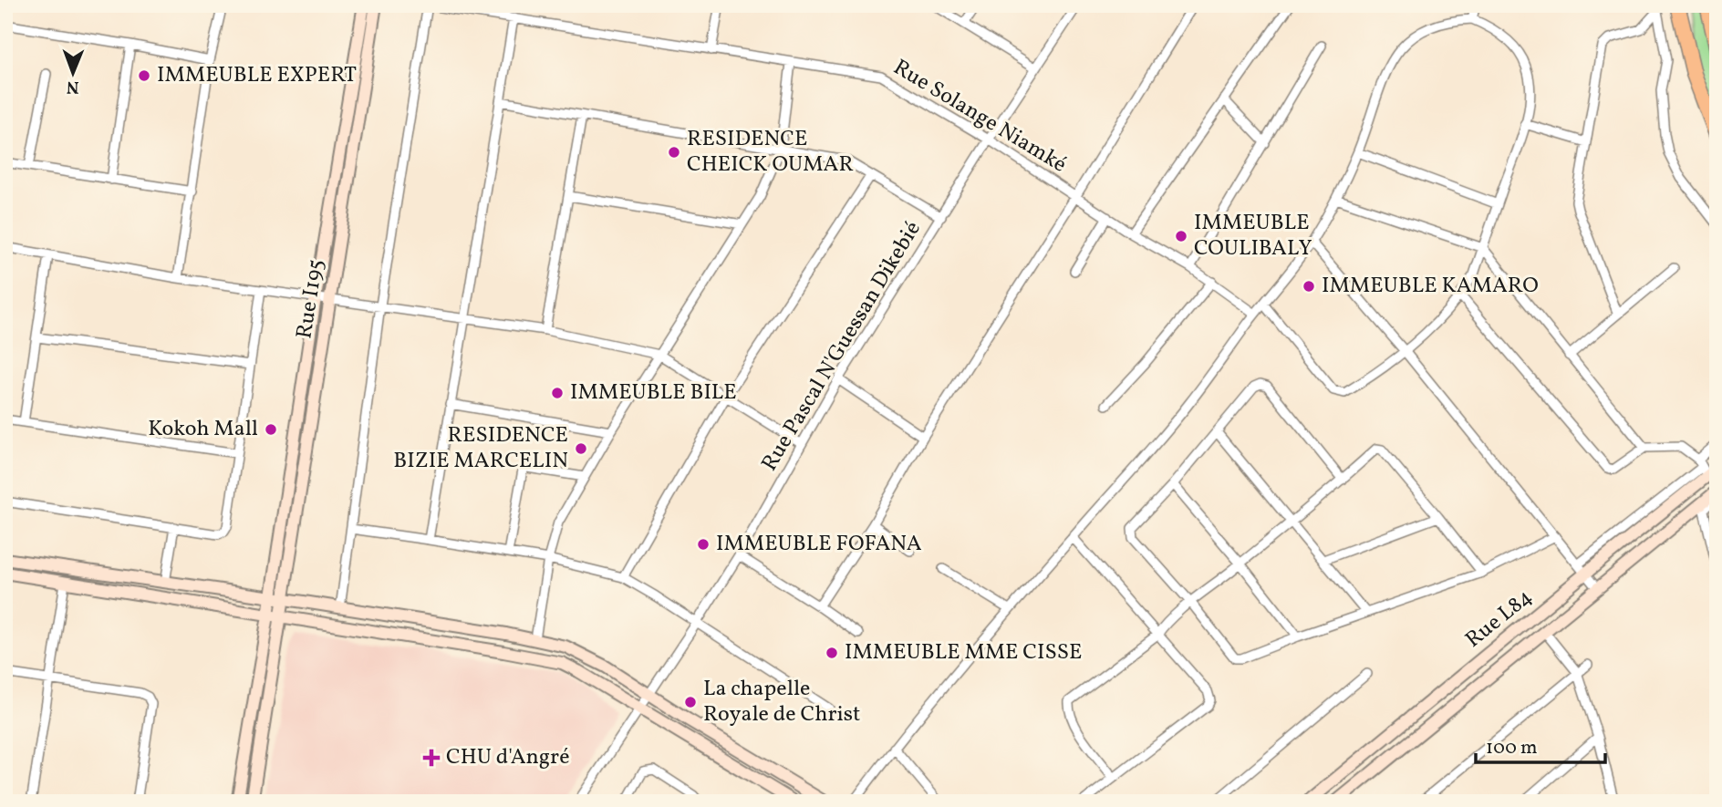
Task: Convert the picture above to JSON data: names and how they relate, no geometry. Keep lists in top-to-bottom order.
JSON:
{
  "streets": {
    "main road": ["Rue I195", "Rue L84"],
    "street": ["Rue Solange Niamké", "Rue Pascal N'Guessan Dikebié"]
  },
  "crossings": [
    ["Rue Solange Niamké", "Rue Pascal N'Guessan Dikebié"]
  ],
  "places": {
    "other": [
      "IMMEUBLE EXPERT",
      "RESIDENCE CHEICK OUMAR",
      "IMMEUBLE COULIBALY",
      "IMMEUBLE KAMARO",
      "IMMEUBLE BILE",
      "Kokoh Mall",
      "RESIDENCE BIZIE MARCELIN",
      "IMMEUBLE FOFANA",
      "IMMEUBLE MME CISSE",
      "La chapelle Royale de Christ"
    ],
    "health": ["CHU d'Angré"]
  },
  "scale_bar": "100 m",
  "north": "bottom"
}
